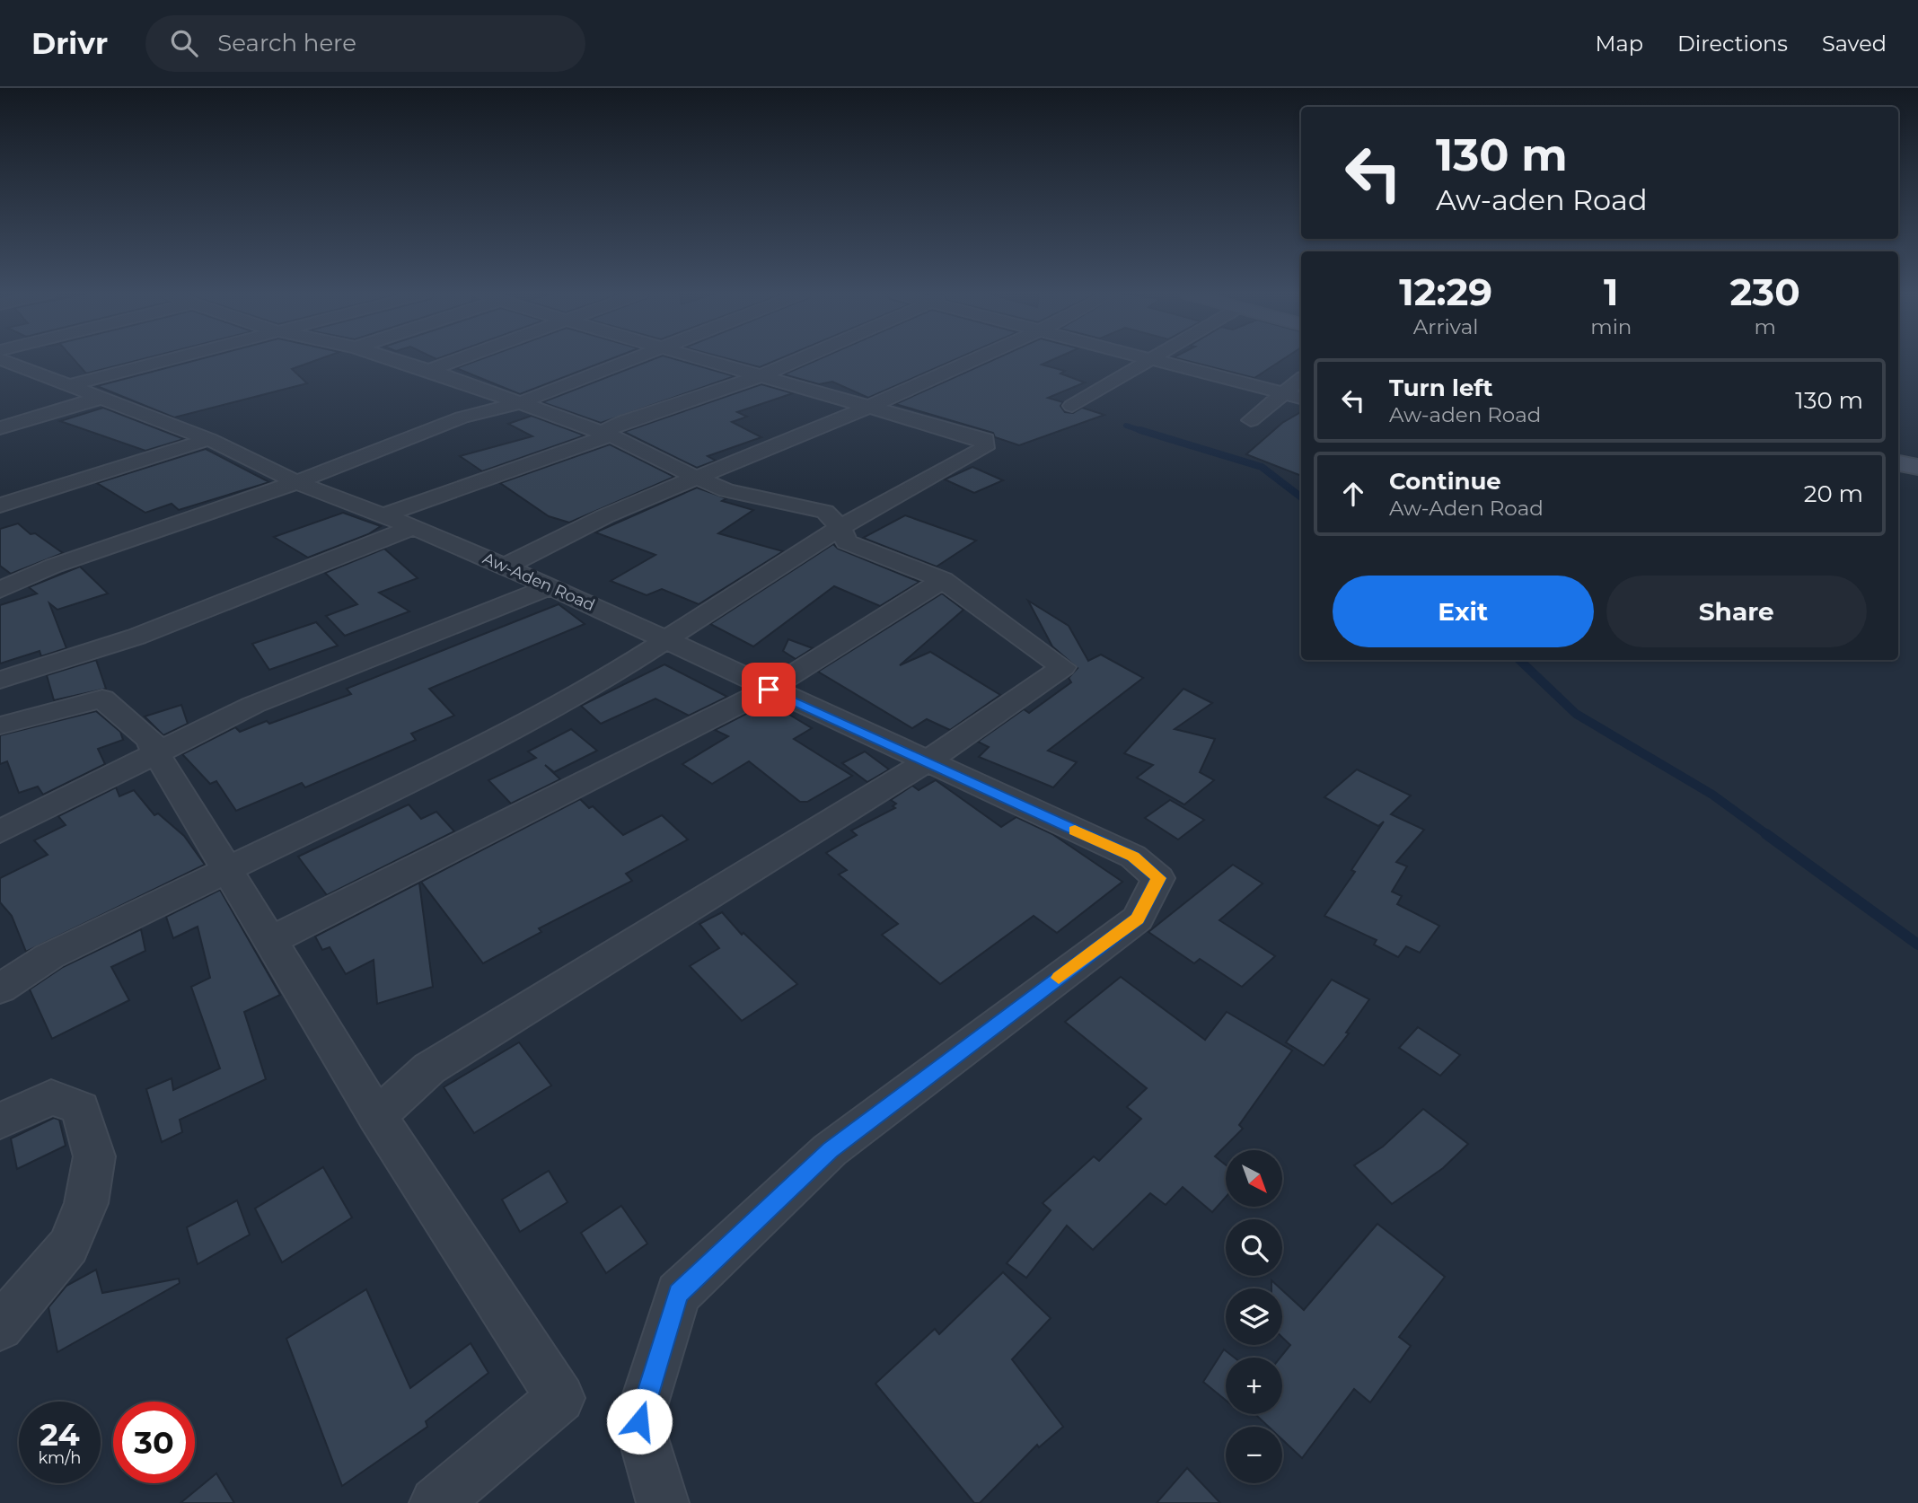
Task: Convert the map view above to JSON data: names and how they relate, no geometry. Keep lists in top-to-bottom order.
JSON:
{
  "streets": {
    "street": ["Aw-Aden Road"]
  },
  "north": "bottom right",
  "page": {
    "header": "Drivr",
    "search": "Search here",
    "nav": ["Map", "Directions", "Saved"],
    "turn": ["130 m", "Aw-aden Road"],
    "eta": [
      "12:29",
      "Arrival",
      "1",
      "min",
      "230",
      "m"
    ],
    "list": [
      {
        "name": "Turn left",
        "note": "Aw-aden Road",
        "value": "130 m"
      },
      {
        "name": "Continue",
        "note": "Aw-Aden Road",
        "value": "20 m"
      }
    ],
    "buttons": ["Exit", "Share"],
    "map_buttons": ["+", "−"],
    "speed": "24 km/h",
    "limit": "30"
  }
}
